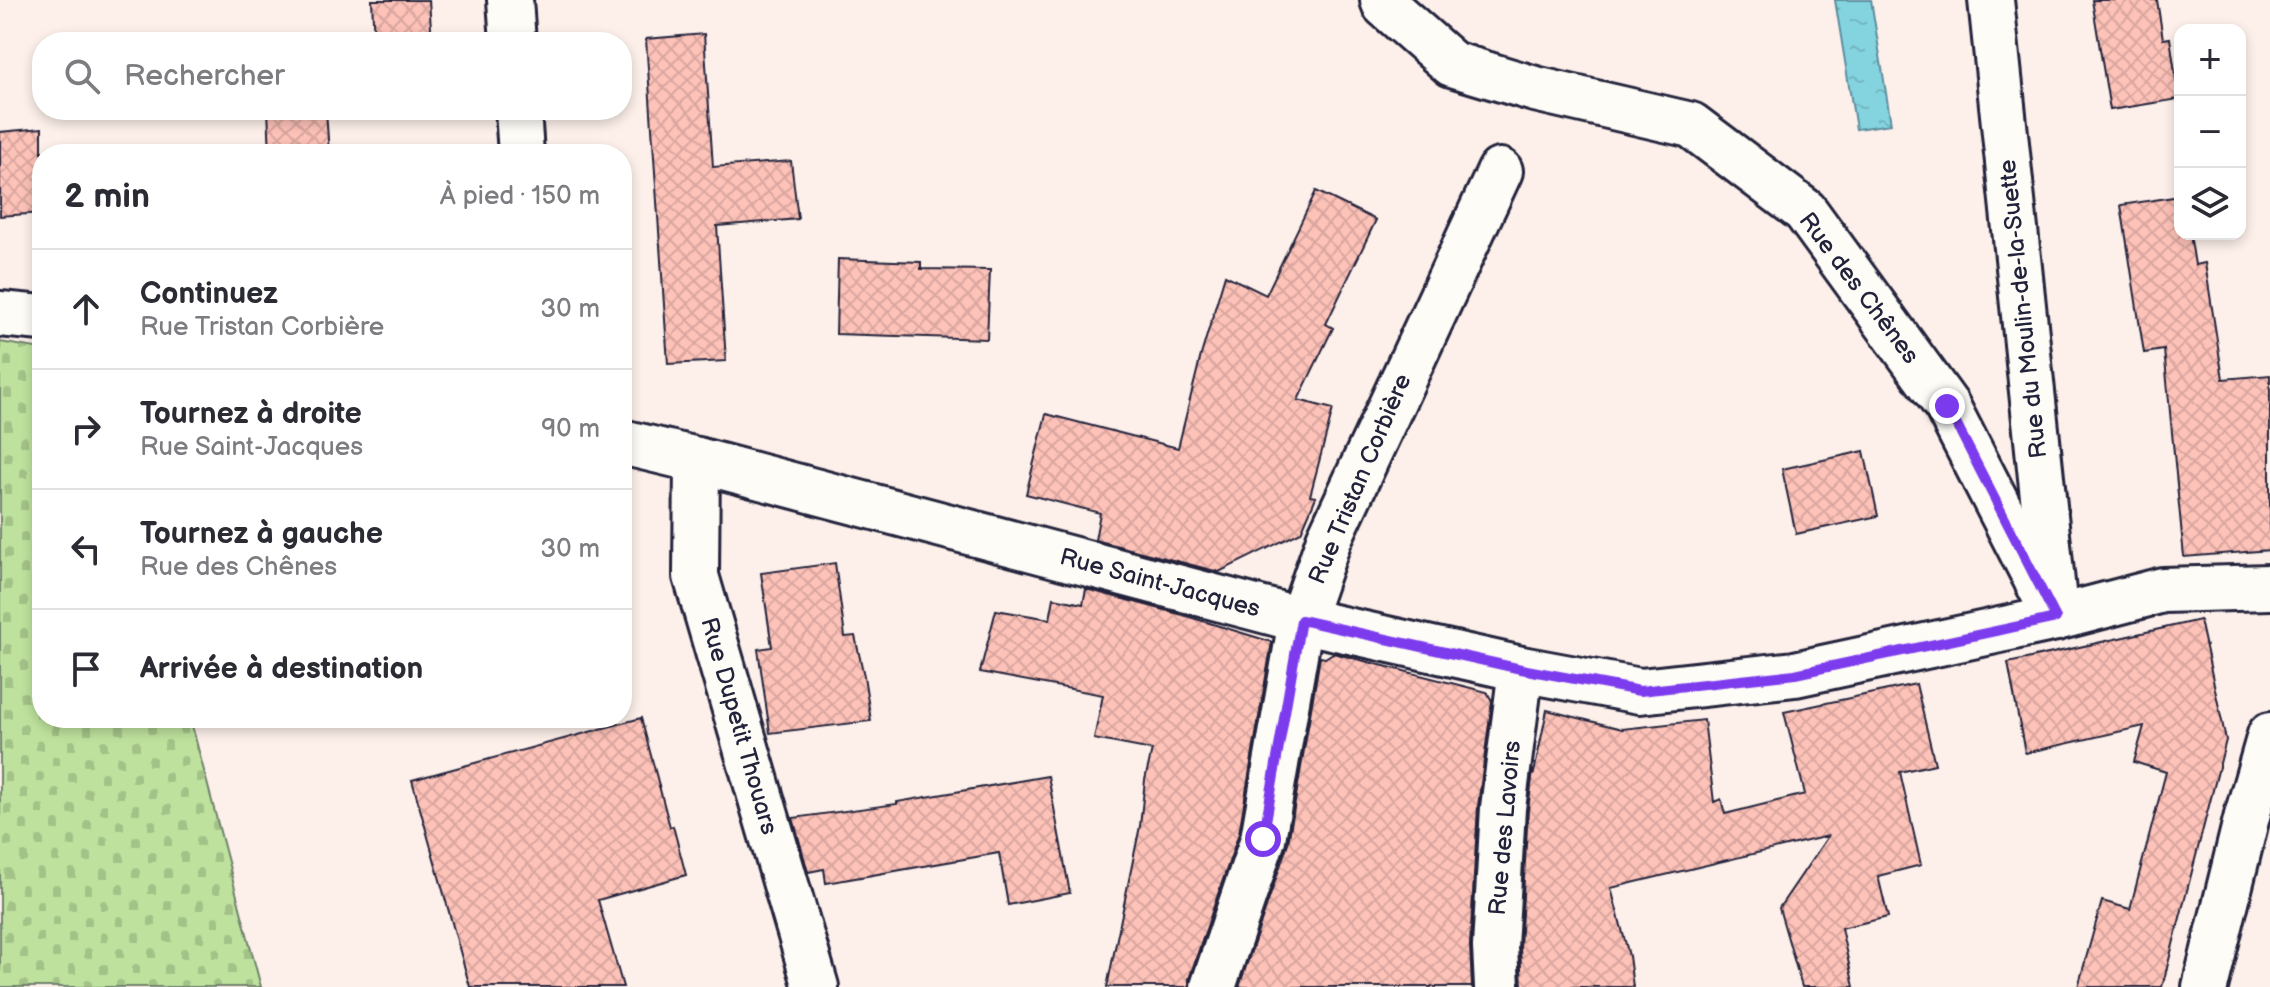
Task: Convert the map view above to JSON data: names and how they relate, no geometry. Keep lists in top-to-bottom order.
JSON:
{
  "streets": {
    "street": [
      "Rue des Chênes",
      "Rue du Moulin-de-la-Suette",
      "Rue Tristan Corbière",
      "Rue Saint-Jacques",
      "Rue Dupetit Thouars",
      "Rue des Lavoirs"
    ]
  },
  "crossings": [
    ["Rue des Chênes", "Rue du Moulin-de-la-Suette"],
    ["Rue des Chênes", "Rue Saint-Jacques"],
    ["Rue du Moulin-de-la-Suette", "Rue Saint-Jacques"],
    ["Rue Tristan Corbière", "Rue Saint-Jacques"],
    ["Rue Saint-Jacques", "Rue Dupetit Thouars"],
    ["Rue Saint-Jacques", "Rue des Lavoirs"]
  ],
  "page": {
    "map_buttons": ["+", "−"],
    "search": "Rechercher",
    "heading": ["2 min", "À pied · 150 m"],
    "list": [
      ["Continuez", "Rue Tristan Corbière", "30 m"],
      ["Tournez à droite", "Rue Saint-Jacques", "90 m"],
      ["Tournez à gauche", "Rue des Chênes", "30 m"],
      "Arrivée à destination"
    ]
  }
}
